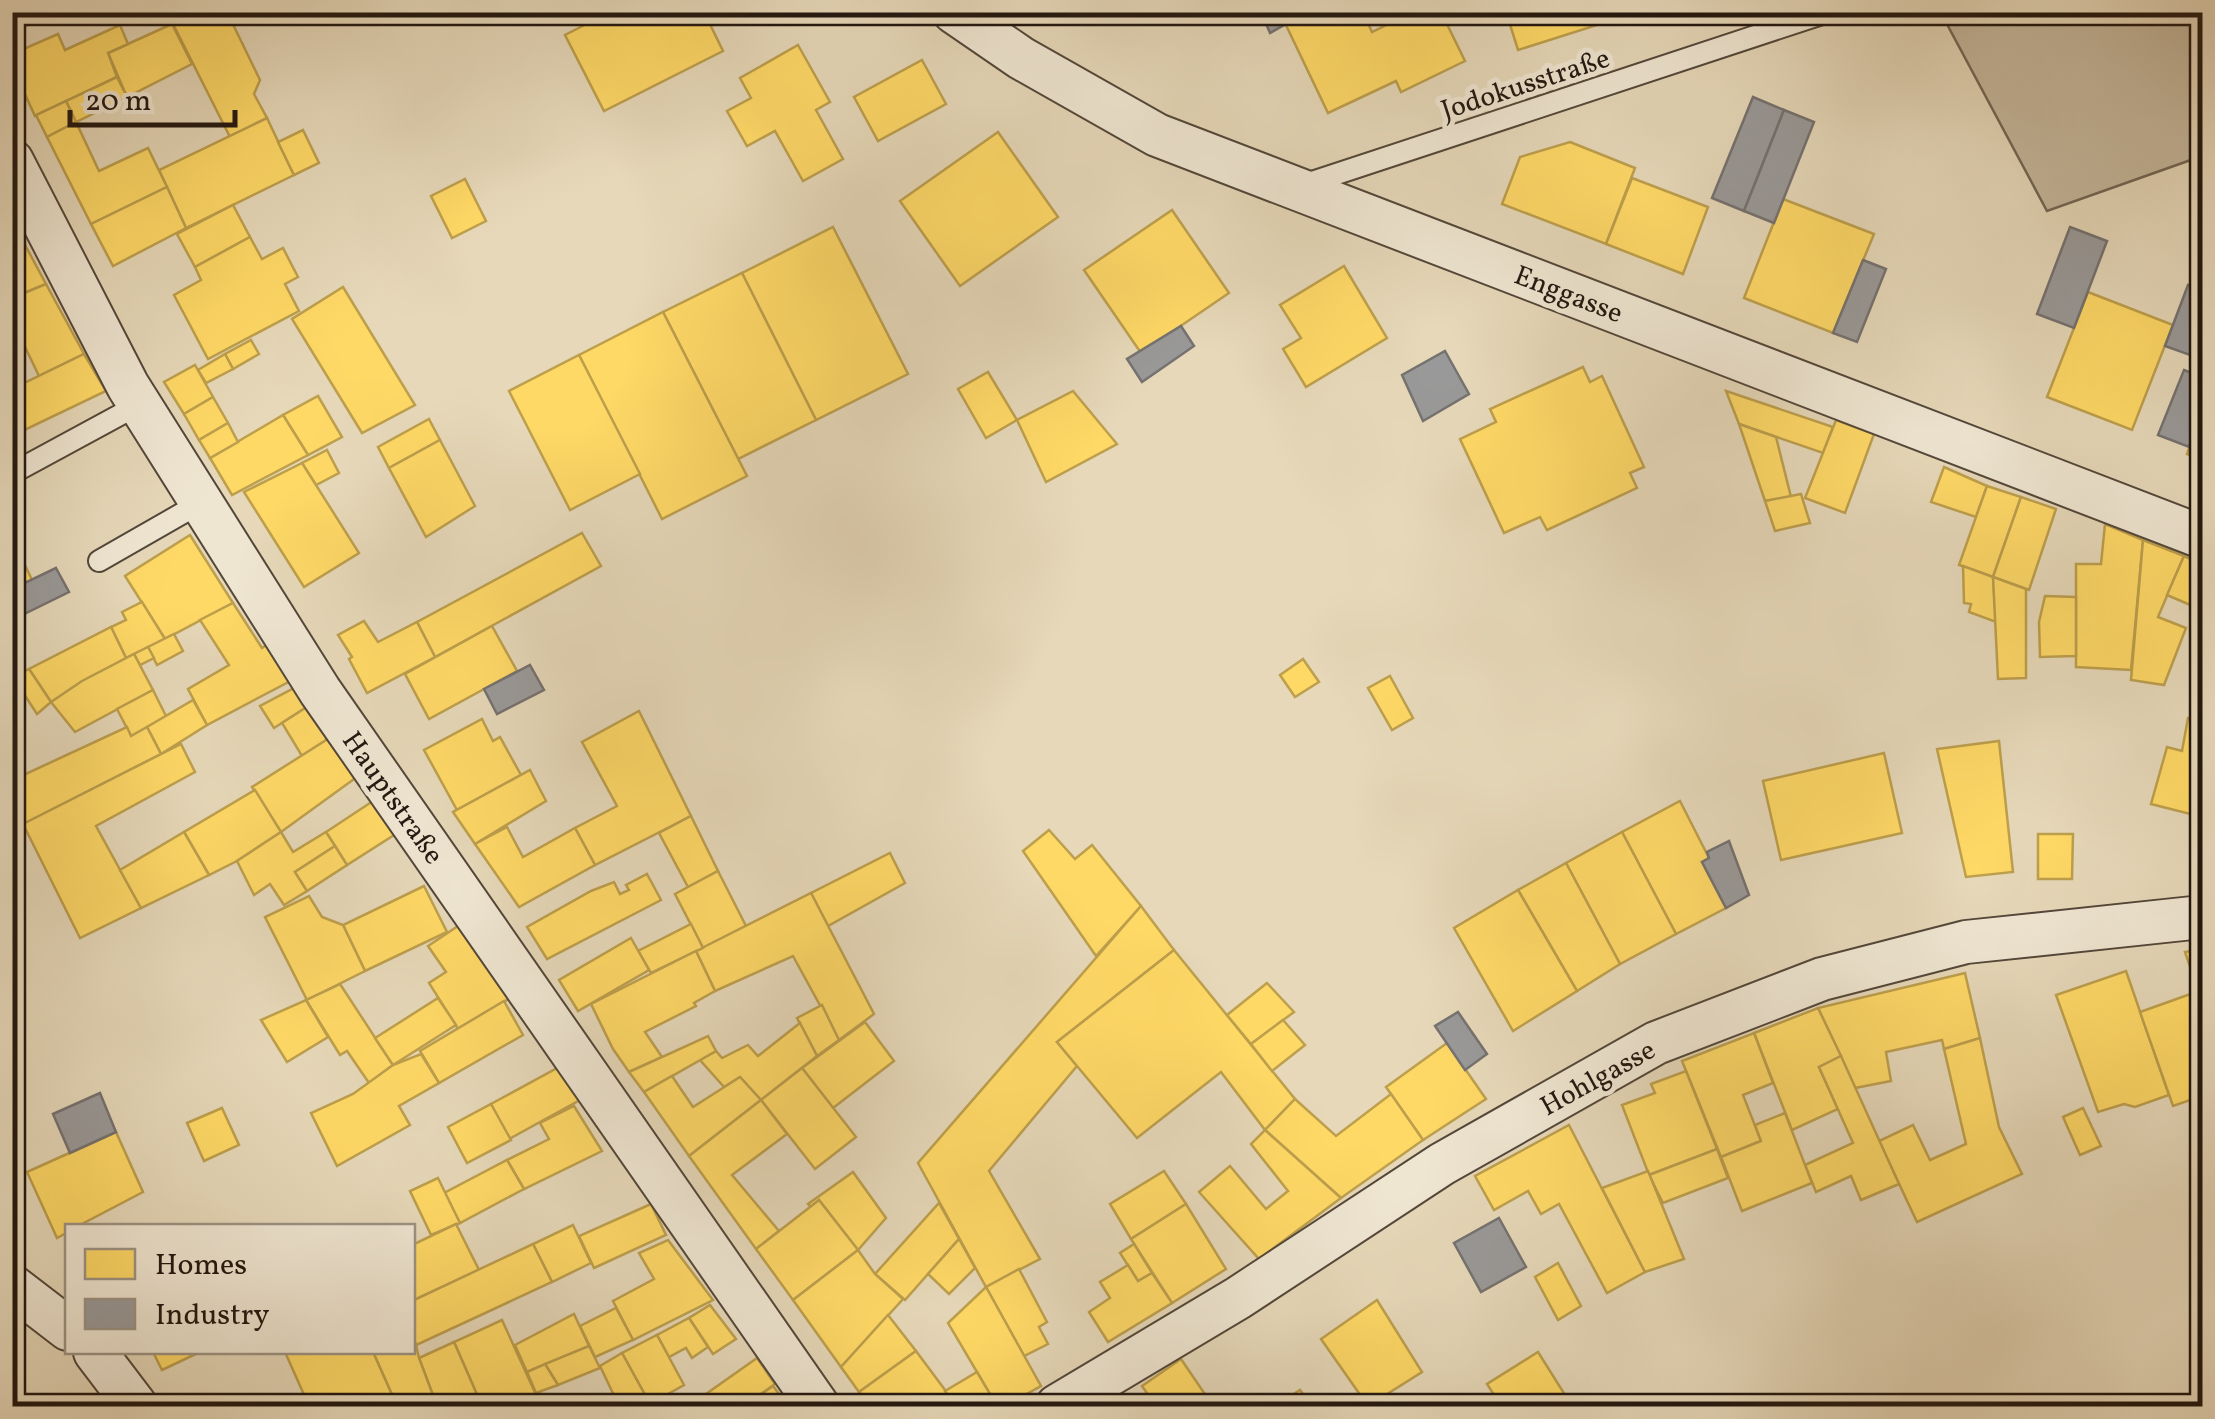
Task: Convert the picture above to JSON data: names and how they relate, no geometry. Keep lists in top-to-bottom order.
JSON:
{
  "streets": {
    "street": ["Enggasse", "Hauptstraße", "Hohlgasse"],
    "lane": ["Jodokusstraße"]
  },
  "crossings": [
    ["Jodokusstraße", "Enggasse"]
  ],
  "legend": ["Homes", "Industry"],
  "scale_bar": "20 m"
}
